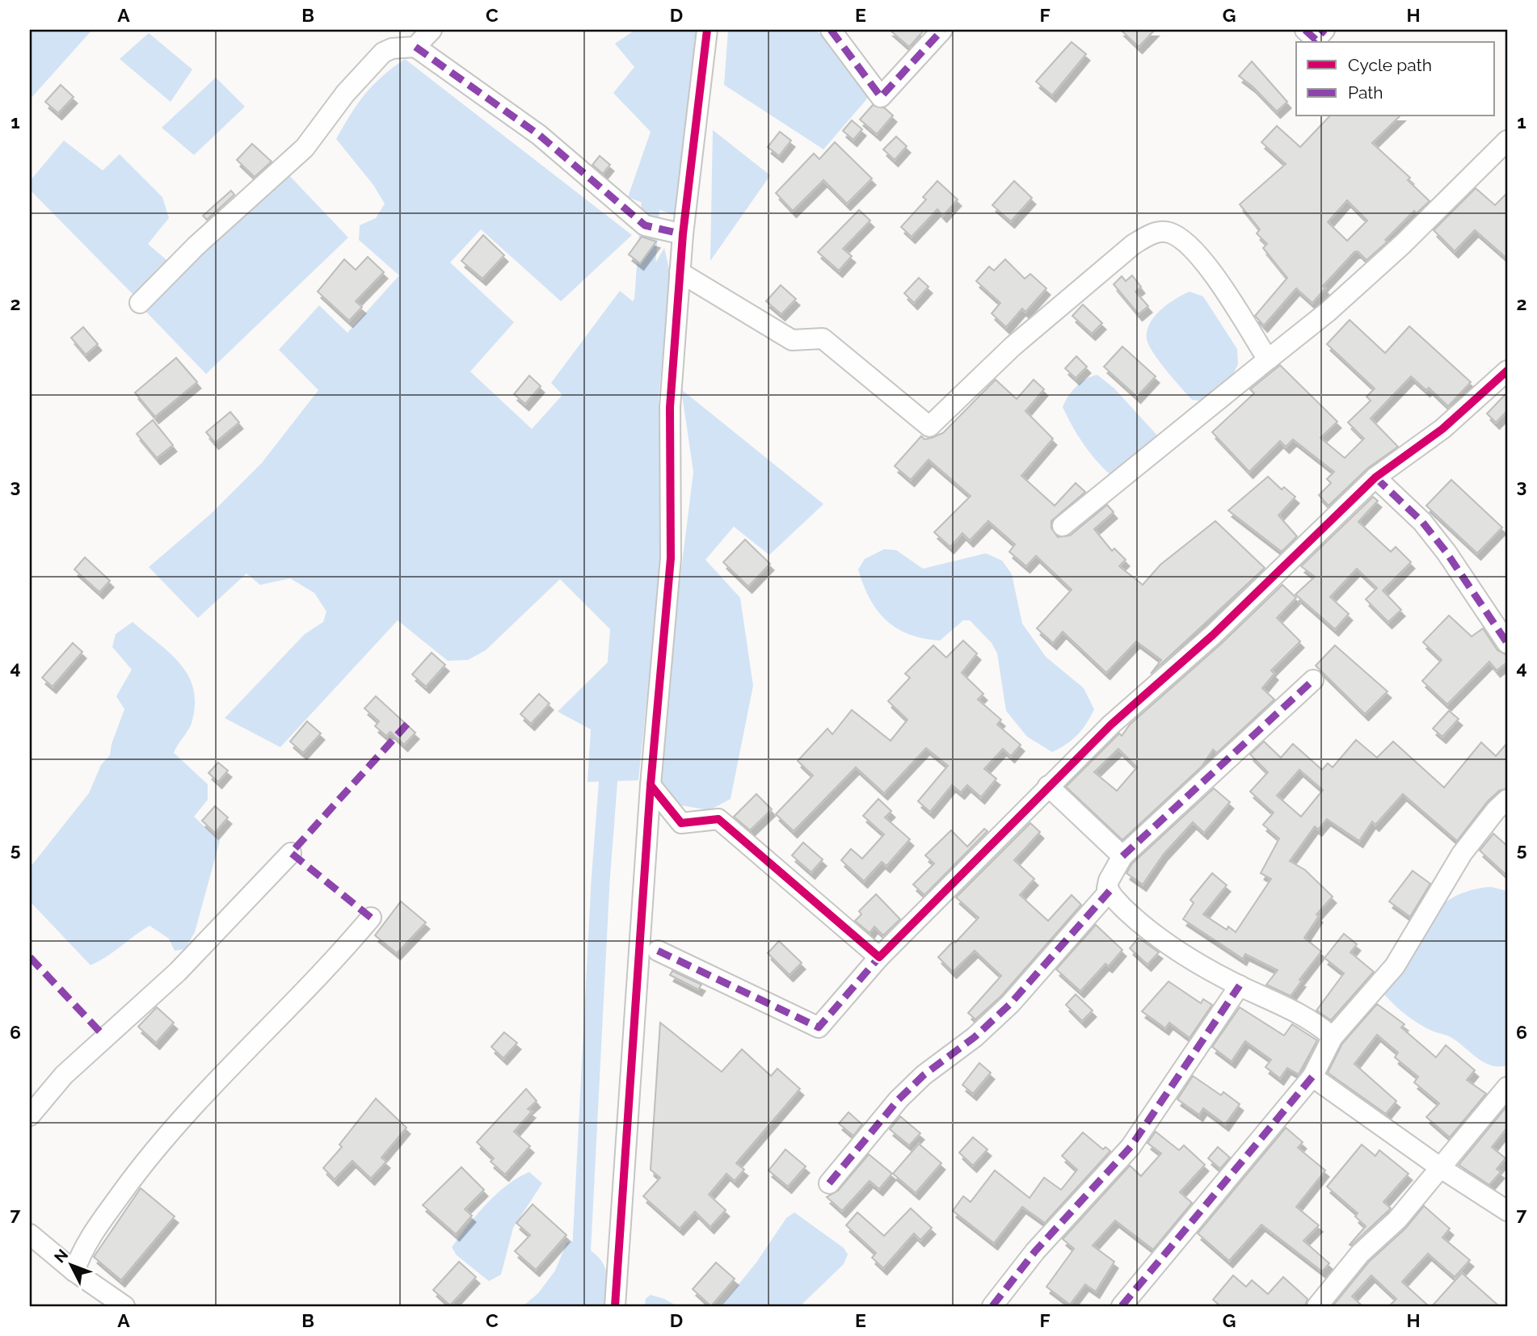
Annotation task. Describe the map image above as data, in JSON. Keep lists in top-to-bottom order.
{
  "legend": ["Cycle path", "Path"],
  "north": "top left",
  "grid": {
    "columns": [
      "A",
      "B",
      "C",
      "D",
      "E",
      "F",
      "G",
      "H"
    ],
    "rows": [
      "1",
      "2",
      "3",
      "4",
      "5",
      "6",
      "7"
    ]
  }
}
